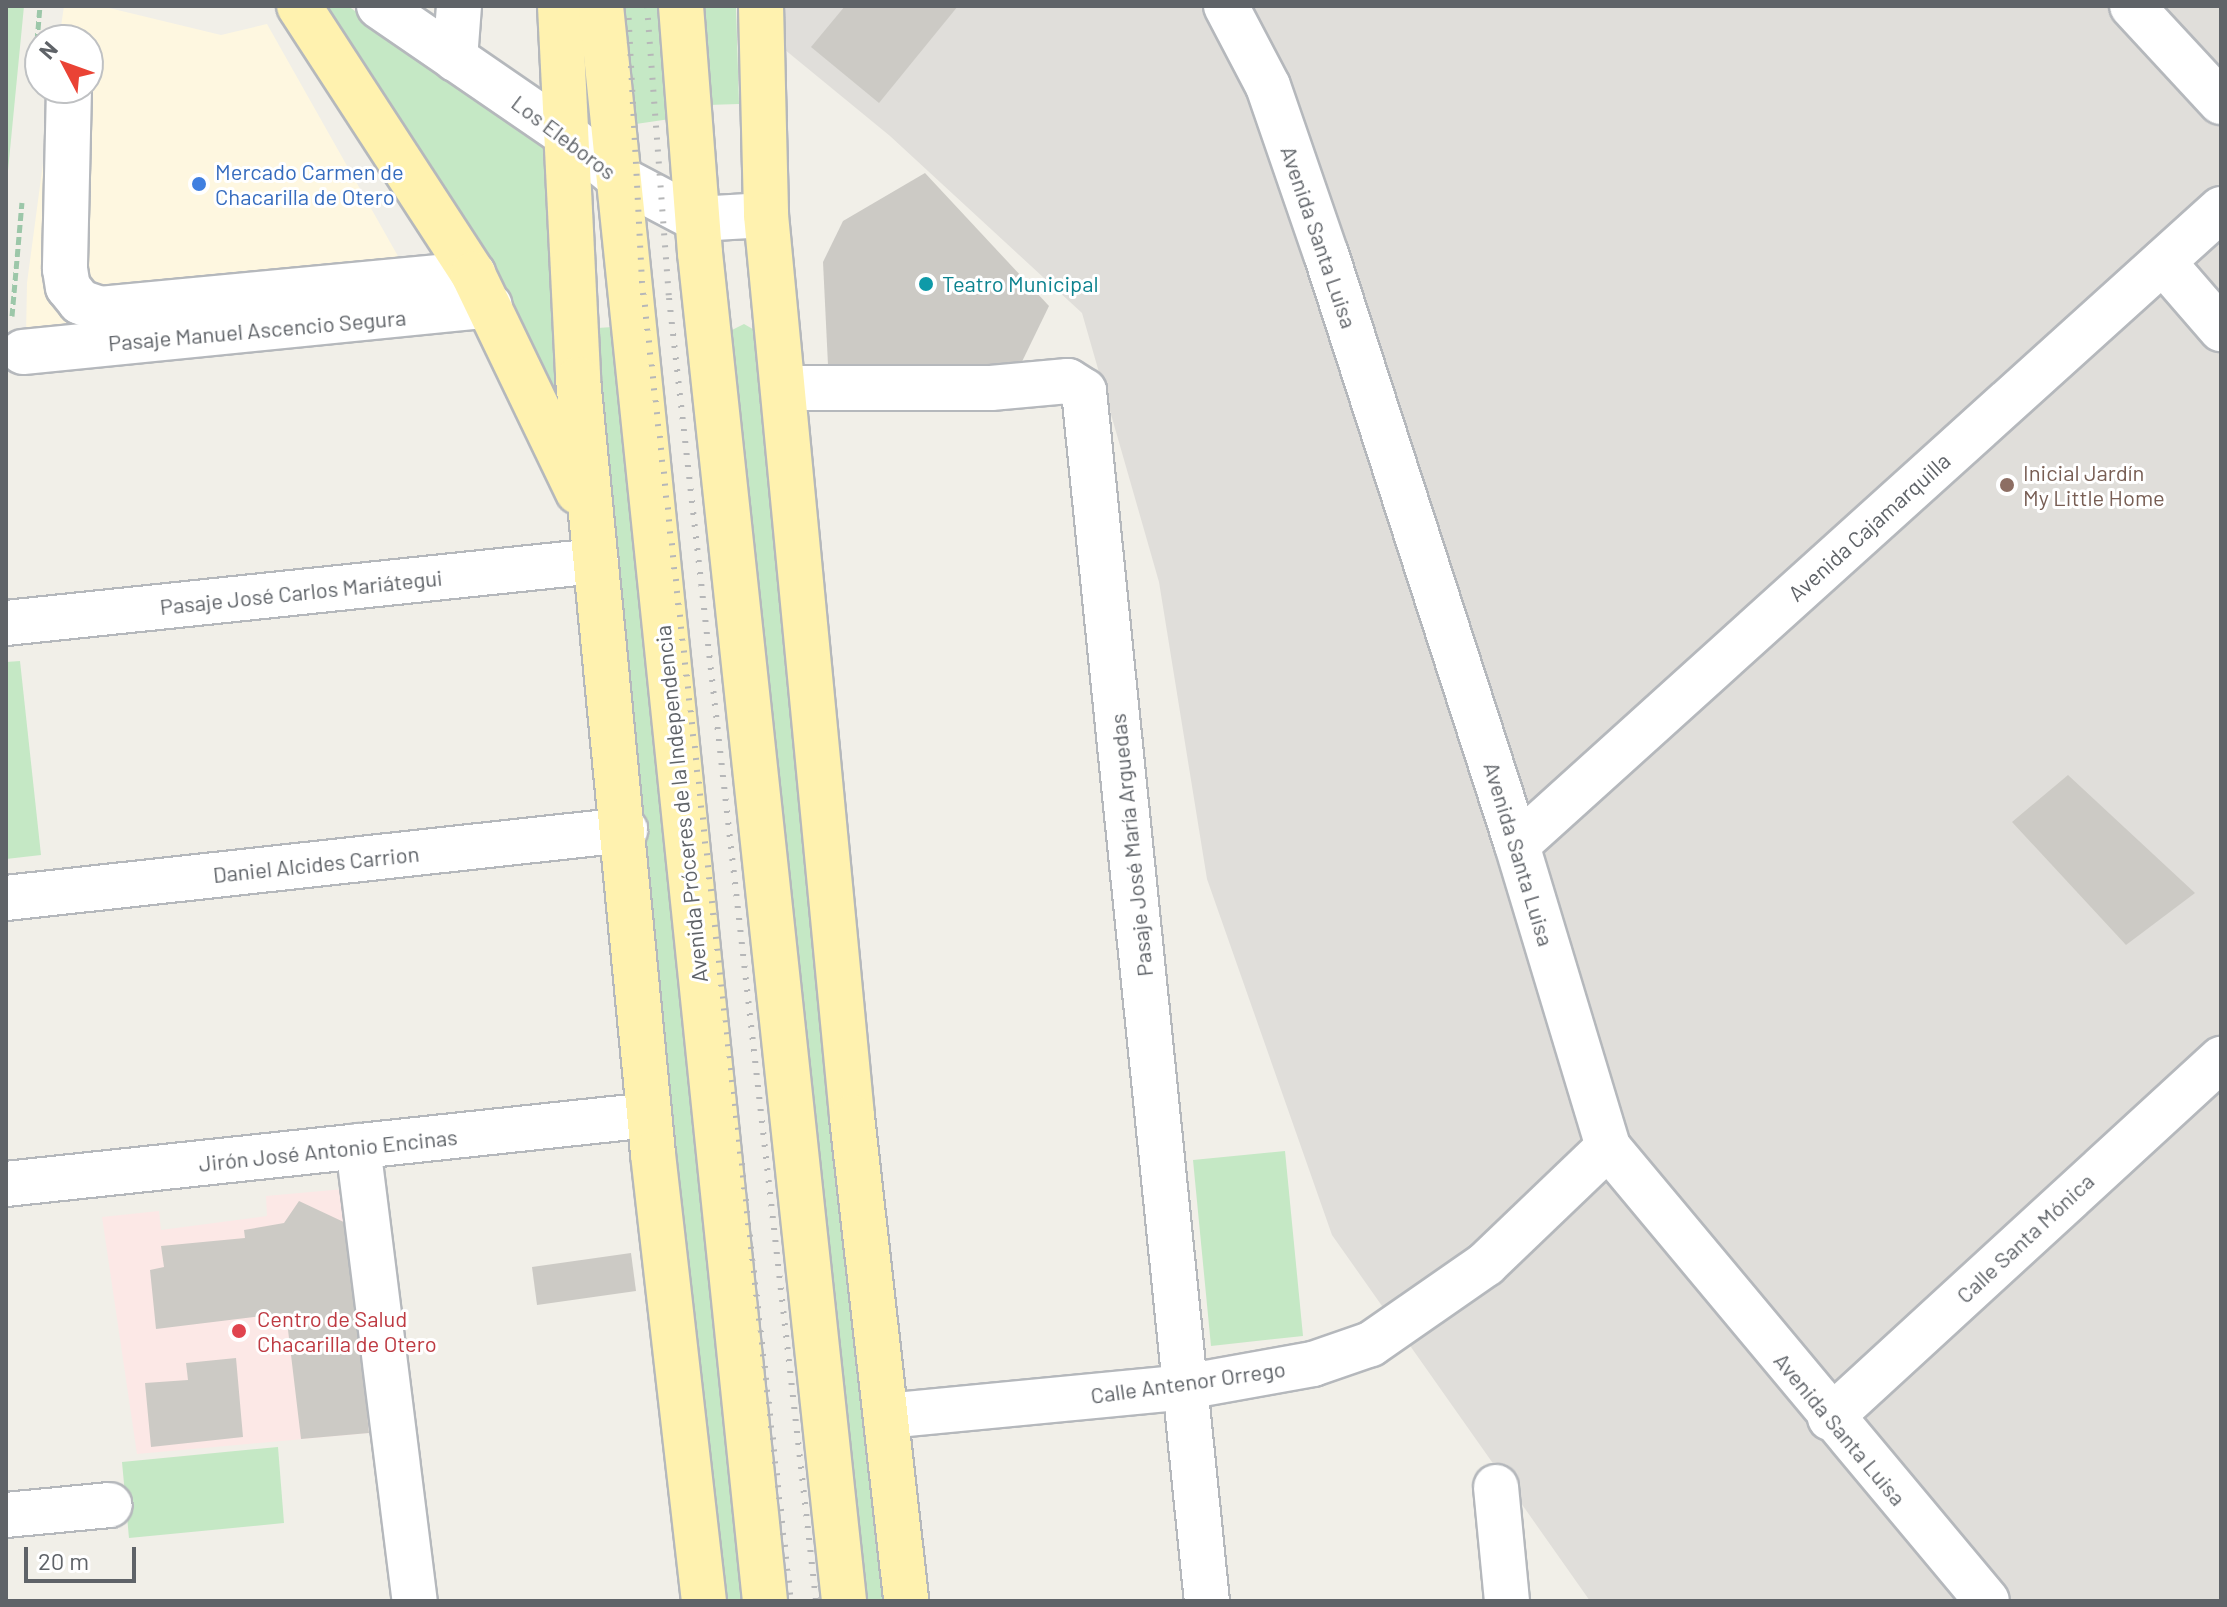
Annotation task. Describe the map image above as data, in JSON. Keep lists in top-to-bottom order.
{
  "streets": {
    "main road": ["Avenida Próceres de la Independencia"],
    "street": [
      "Los Eleboros",
      "Avenida Santa Luisa",
      "Pasaje Manuel Ascencio Segura",
      "Avenida Cajamarquilla",
      "Pasaje José Carlos Mariátegui",
      "Pasaje José María Arguedas",
      "Daniel Alcides Carrion",
      "Jirón José Antonio Encinas",
      "Calle Santa Mónica",
      "Calle Antenor Orrego"
    ]
  },
  "crossings": [
    ["Los Eleboros", "Avenida Próceres de la Independencia"],
    ["Avenida Santa Luisa", "Avenida Cajamarquilla"],
    ["Avenida Santa Luisa", "Calle Santa Mónica"],
    ["Avenida Santa Luisa", "Calle Antenor Orrego"],
    ["Pasaje José María Arguedas", "Calle Antenor Orrego"]
  ],
  "places": [
    "Mercado Carmen de Chacarilla de Otero",
    "Teatro Municipal",
    "Inicial Jardín My Little Home",
    "Centro de Salud Chacarilla de Otero"
  ],
  "scale_bar": "20 m",
  "north": "top left"
}
